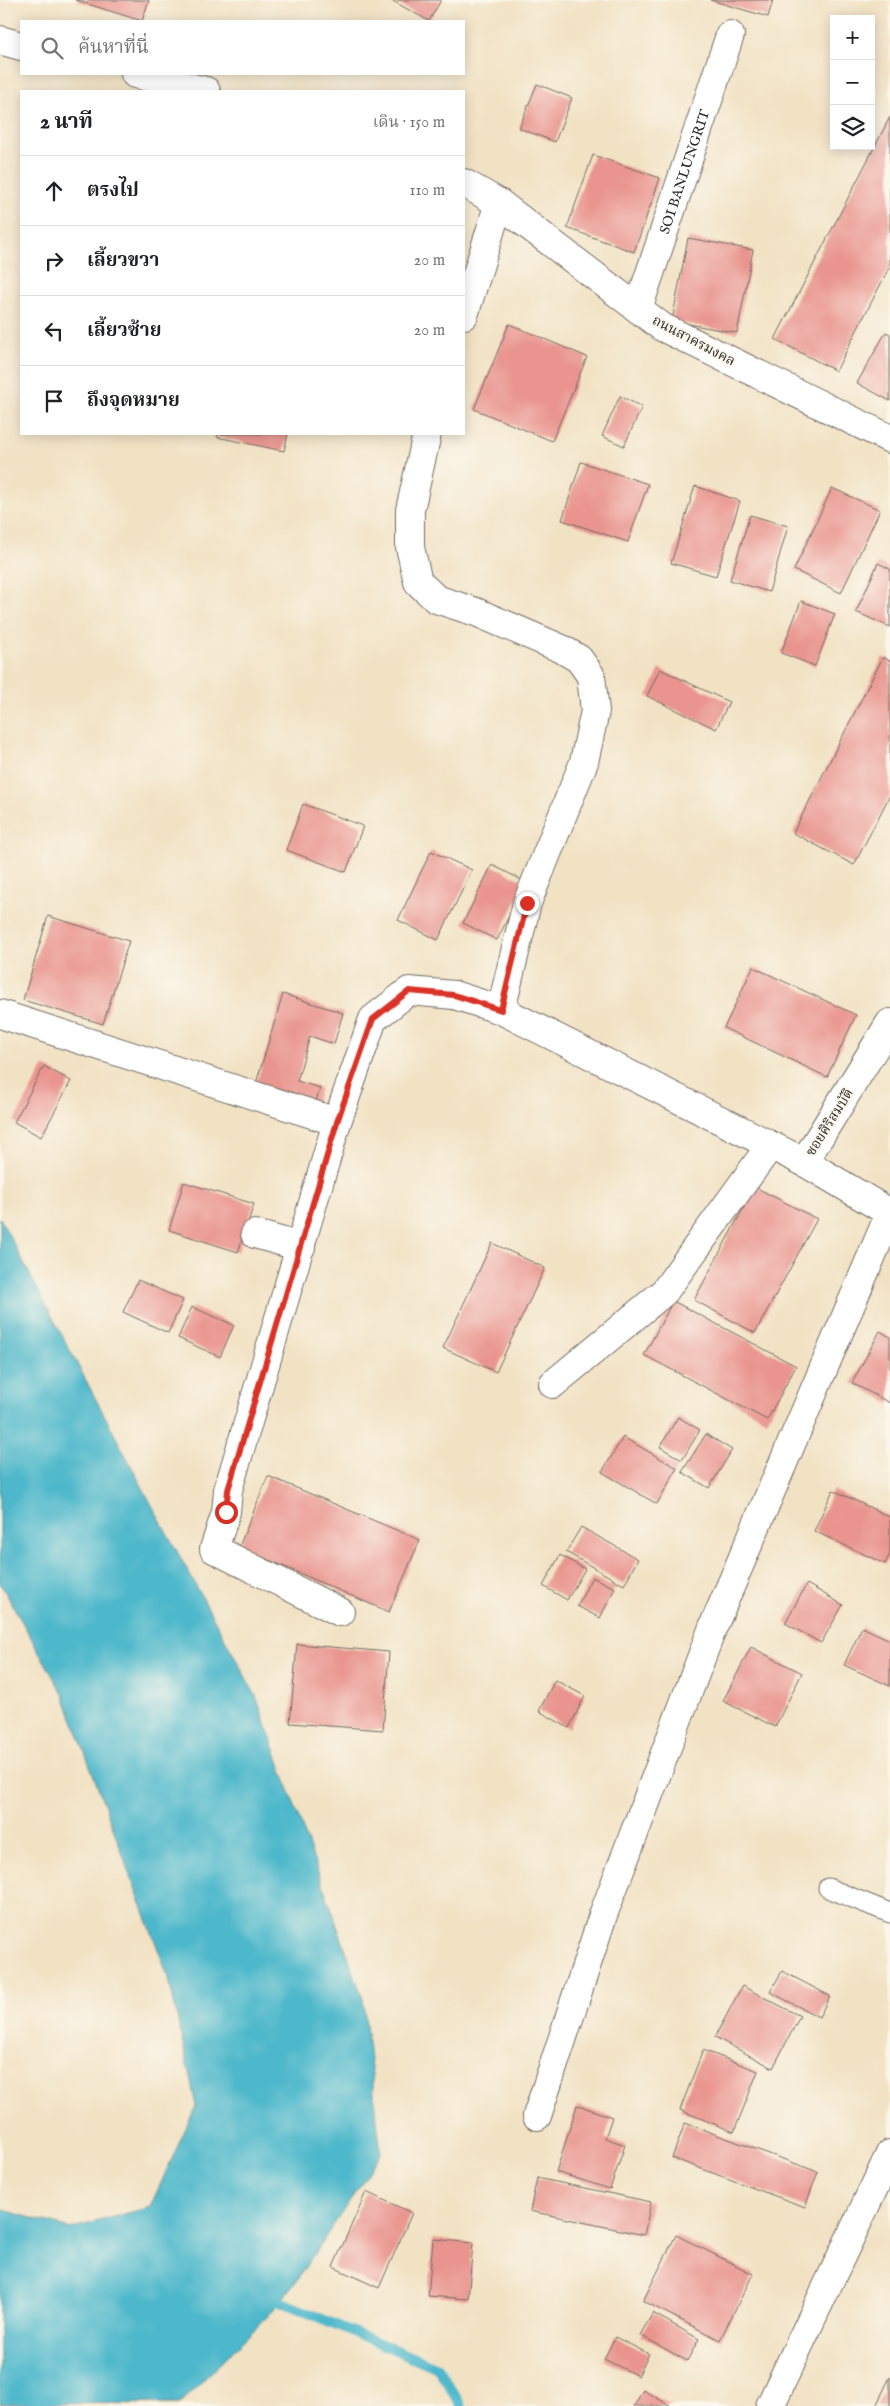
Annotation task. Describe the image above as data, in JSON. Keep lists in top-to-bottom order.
{
  "streets": {
    "street": ["SOI BANLUNGRIT", "ถนนสาครมงคล", "ซอยศิริสมบัติ"]
  },
  "crossings": [
    ["SOI BANLUNGRIT", "ถนนสาครมงคล"]
  ],
  "page": {
    "map_buttons": ["+", "−"],
    "search": "ค้นหาที่นี่",
    "heading": ["2 นาที", "เดิน · 150 m"],
    "list": [
      ["ตรงไป", "110 m"],
      ["เลี้ยวขวา", "20 m"],
      ["เลี้ยวซ้าย", "20 m"],
      "ถึงจุดหมาย"
    ]
  }
}
